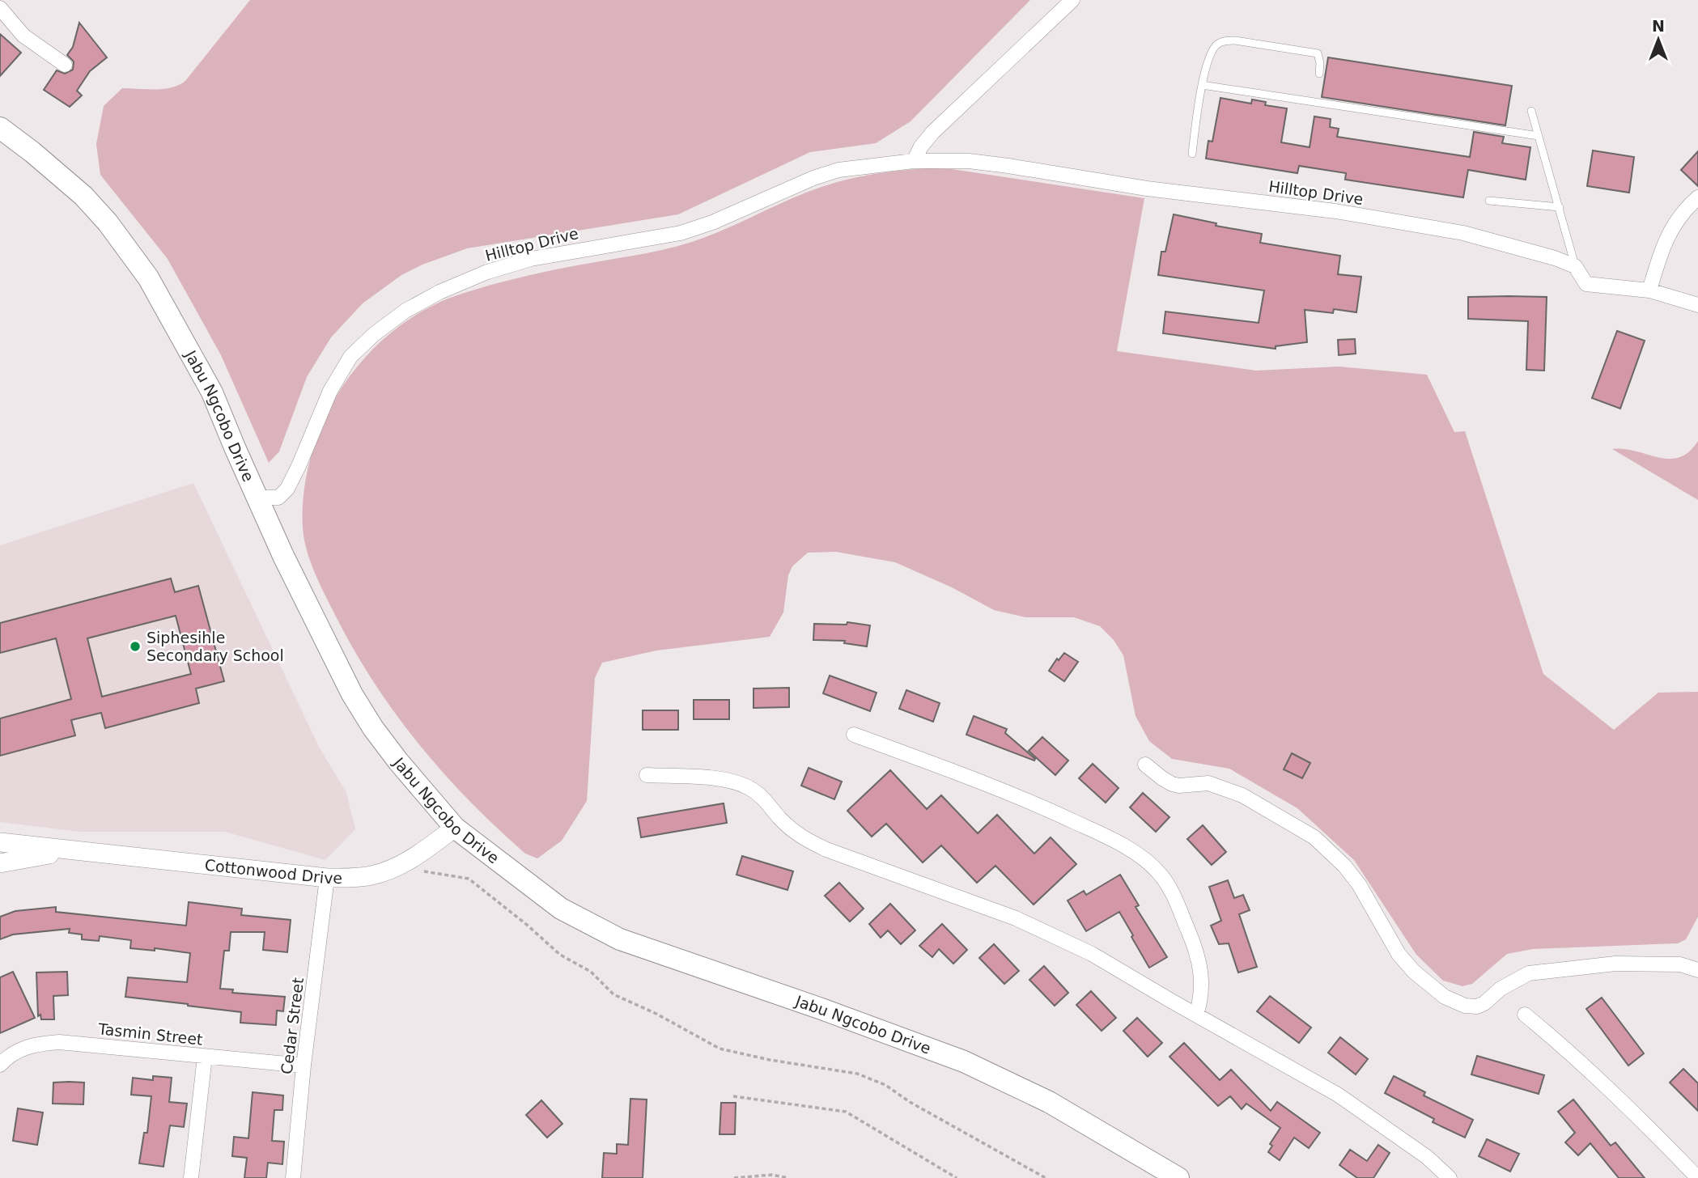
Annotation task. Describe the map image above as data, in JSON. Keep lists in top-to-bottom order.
{
  "streets": {
    "main road": ["Jabu Ngcobo Drive"],
    "street": [
      "Hilltop Drive",
      "Cottonwood Drive",
      "Cedar Street",
      "Tasmin Street"
    ]
  },
  "crossings": [
    ["Hilltop Drive", "Jabu Ngcobo Drive"],
    ["Jabu Ngcobo Drive", "Cottonwood Drive"],
    ["Cottonwood Drive", "Cedar Street"],
    ["Cedar Street", "Tasmin Street"]
  ],
  "places": ["Siphesihle Secondary School"],
  "north": "top"
}
